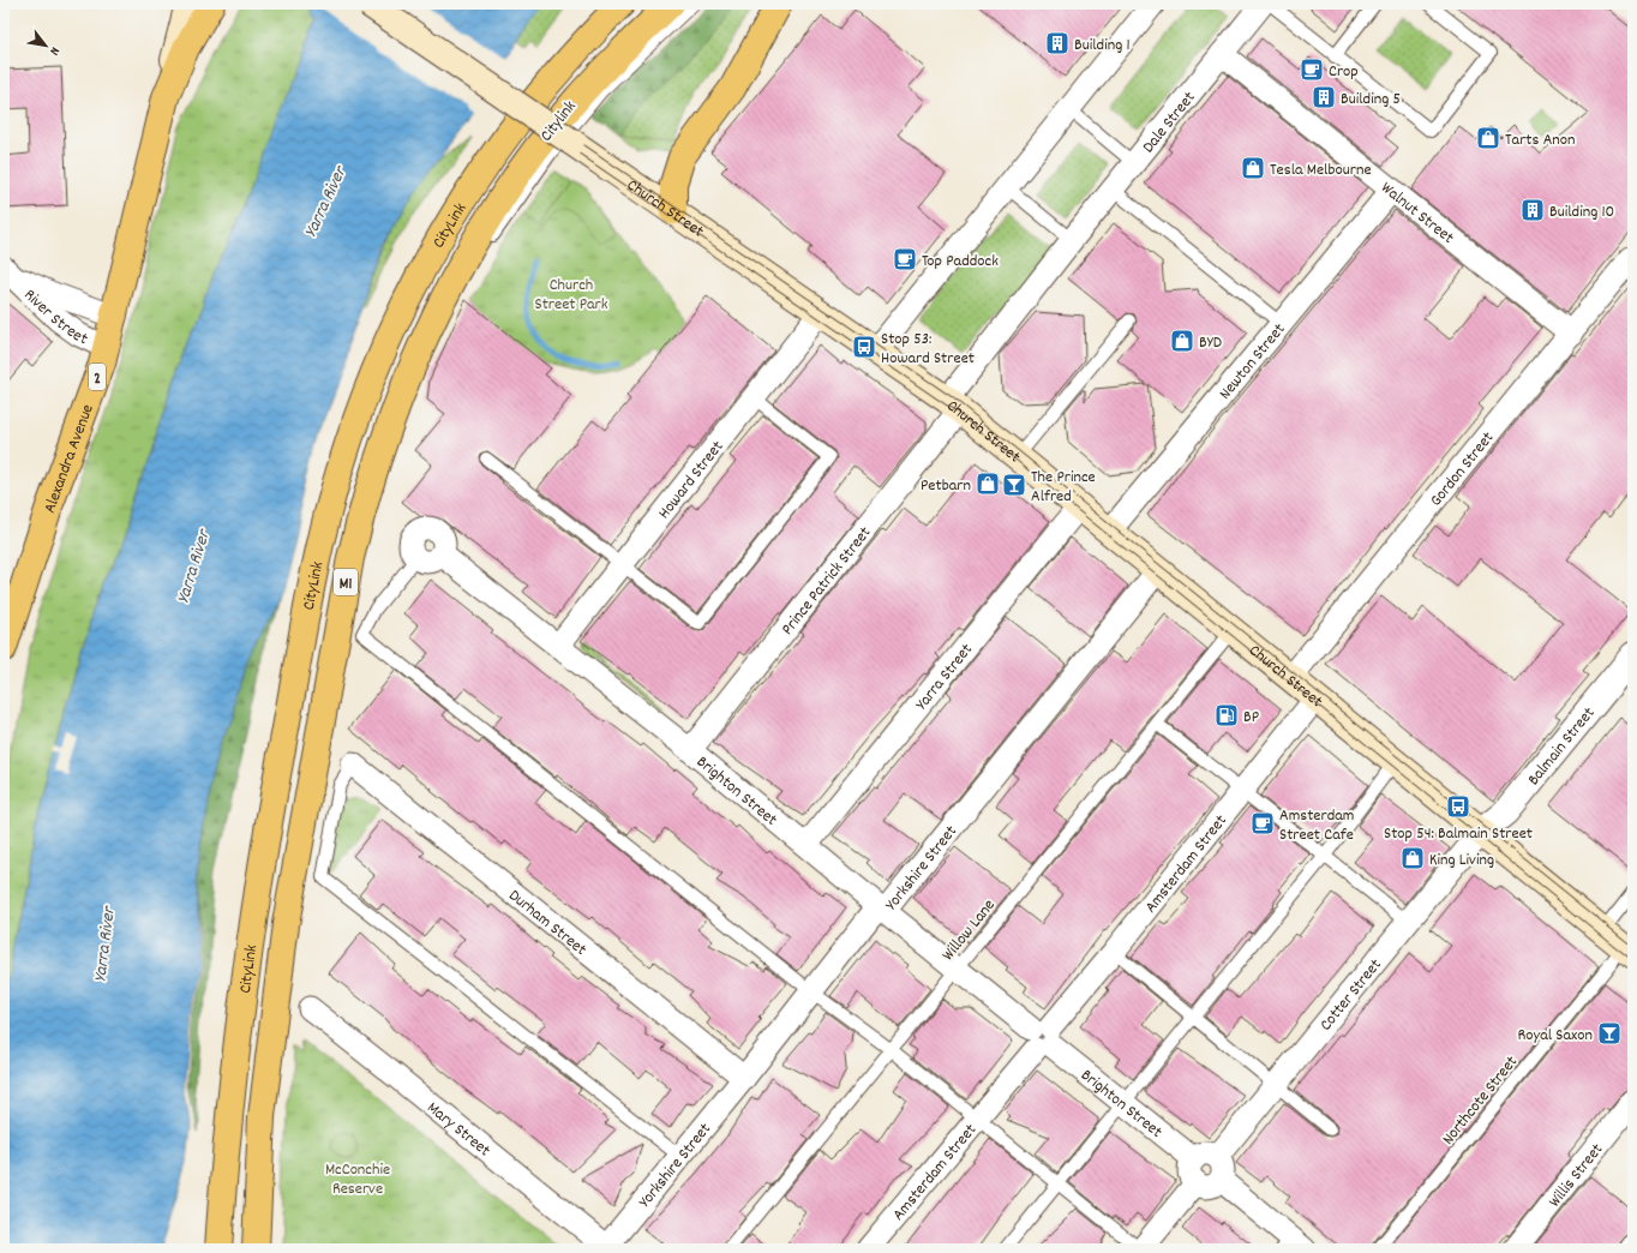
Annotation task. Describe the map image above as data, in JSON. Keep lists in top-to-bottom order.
{
  "streets": {
    "main road": [
      "Church Street",
      "CityLink",
      "2",
      "Alexandra Avenue",
      "M1"
    ],
    "street": [
      "Dale Street",
      "Walnut Street",
      "River Street",
      "Newton Street",
      "Gordon Street",
      "Howard Street",
      "Prince Patrick Street",
      "Yarra Street",
      "Balmain Street",
      "Brighton Street",
      "Amsterdam Street",
      "Yorkshire Street",
      "Durham Street",
      "Cotter Street",
      "Mary Street",
      "Willis Street"
    ],
    "lane": ["Citylink", "Willow Lane", "Northcote Street"]
  },
  "crossings": [
    ["Citylink", "M1"],
    ["Dale Street", "Church Street"],
    ["Dale Street", "Walnut Street"],
    ["Dale Street", "Prince Patrick Street"],
    ["Church Street", "Newton Street"],
    ["Church Street", "Gordon Street"],
    ["Church Street", "Howard Street"],
    ["Church Street", "Prince Patrick Street"],
    ["Church Street", "Yarra Street"],
    ["Church Street", "Balmain Street"],
    ["Church Street", "Amsterdam Street"],
    ["Church Street", "Yorkshire Street"],
    ["Church Street", "Willow Lane"],
    ["Church Street", "Cotter Street"],
    ["Church Street", "Northcote Street"],
    ["Walnut Street", "Newton Street"],
    ["Walnut Street", "Gordon Street"],
    ["River Street", "Alexandra Avenue"],
    ["Howard Street", "Brighton Street"],
    ["Prince Patrick Street", "Brighton Street"],
    ["Yarra Street", "Brighton Street"],
    ["Balmain Street", "Cotter Street"],
    ["Brighton Street", "Amsterdam Street"],
    ["Brighton Street", "Yorkshire Street"],
    ["Brighton Street", "Willow Lane"],
    ["Brighton Street", "Cotter Street"],
    ["Yorkshire Street", "Durham Street"],
    ["Yorkshire Street", "Mary Street"]
  ],
  "water": ["Yarra River"],
  "parks": ["Church Street Park", "McConchie Reserve"],
  "places": {
    "building": ["Building 1", "Building 5", "Building 10"],
    "cafe": ["Crop", "Top Paddock", "Amsterdam Street Cafe"],
    "shop": [
      "Tarts Anon",
      "Tesla Melbourne",
      "BYD",
      "Petbarn",
      "King Living"
    ],
    "bus stop": ["Stop 53: Howard Street", "Stop 54: Balmain Street"],
    "bar": ["The Prince Alfred", "Royal Saxon"],
    "fuel station": ["BP"]
  },
  "north": "bottom right"
}
